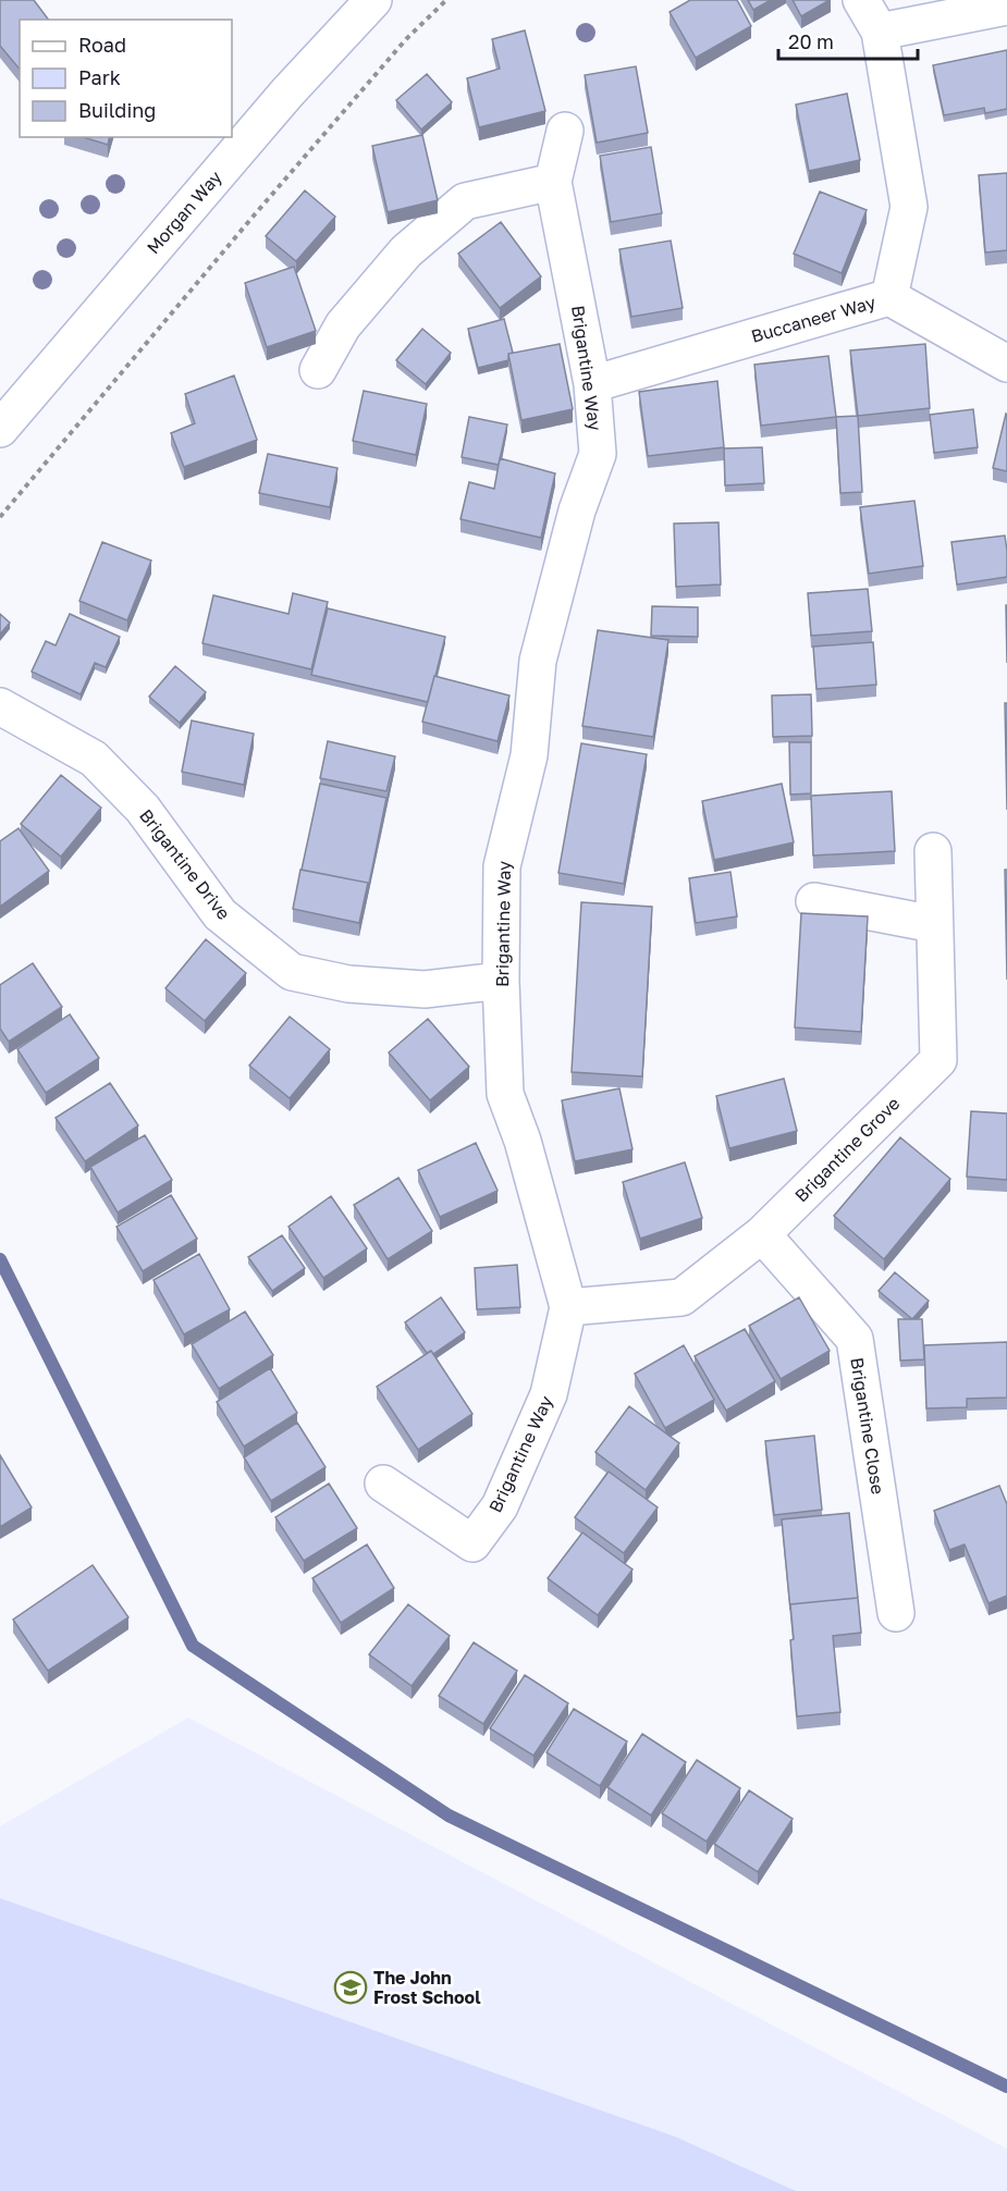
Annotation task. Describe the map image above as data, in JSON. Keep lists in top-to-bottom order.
{
  "streets": {
    "street": [
      "Morgan Way",
      "Buccaneer Way",
      "Brigantine Way",
      "Brigantine Drive",
      "Brigantine Grove",
      "Brigantine Close"
    ]
  },
  "crossings": [
    ["Buccaneer Way", "Brigantine Way"],
    ["Brigantine Way", "Brigantine Drive"],
    ["Brigantine Way", "Brigantine Grove"],
    ["Brigantine Grove", "Brigantine Close"]
  ],
  "places": {
    "school or university": ["The John Frost School"]
  },
  "legend": ["Road", "Park", "Building"],
  "scale_bar": "20 m"
}
